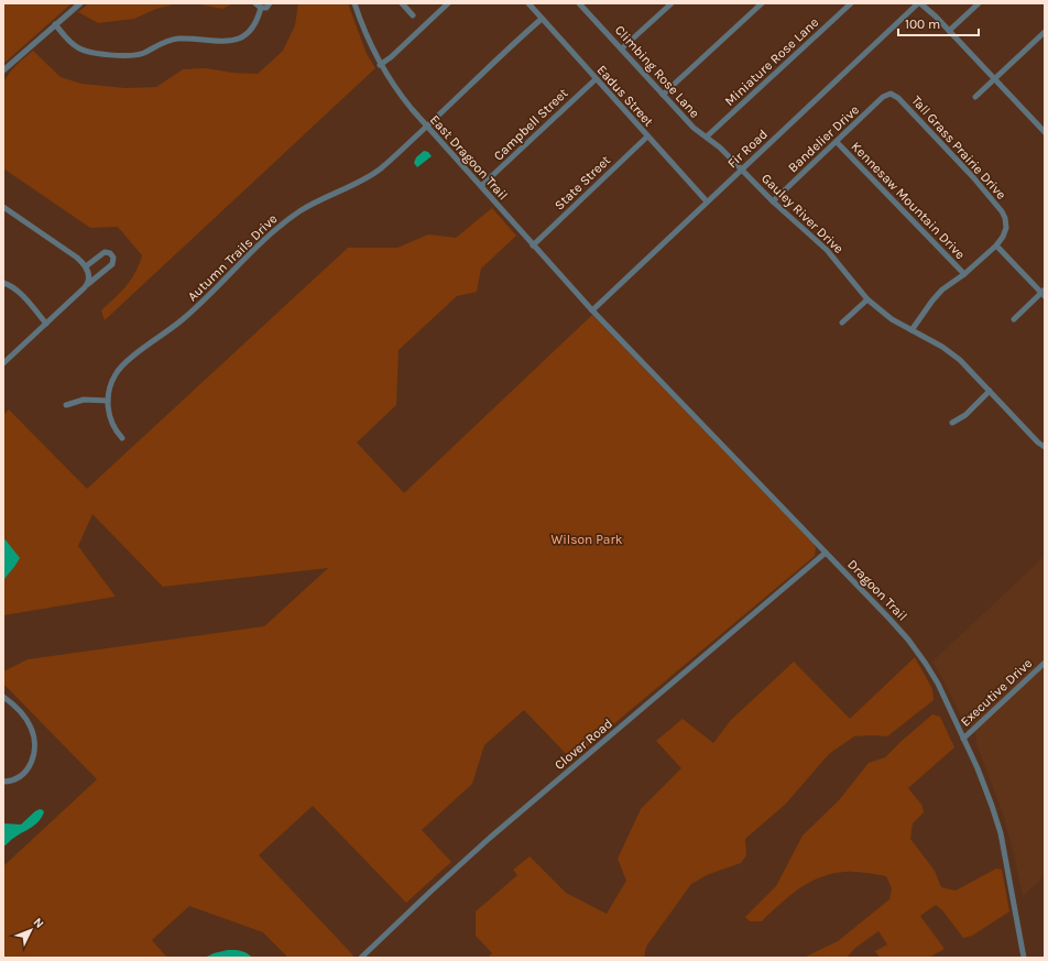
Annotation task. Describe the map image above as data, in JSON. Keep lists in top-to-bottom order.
{
  "streets": {
    "street": [
      "Miniature Rose Lane",
      "Climbing Rose Lane",
      "Eadus Street",
      "Campbell Street",
      "Bandelier Drive",
      "Tall Grass Prairie Drive",
      "Fir Road",
      "East Dragoon Trail",
      "State Street",
      "Kennesaw Mountain Drive",
      "Gauley River Drive",
      "Autumn Trails Drive",
      "Dragoon Trail",
      "Executive Drive",
      "Clover Road"
    ]
  },
  "crossings": [
    ["Miniature Rose Lane", "Climbing Rose Lane"],
    ["Climbing Rose Lane", "Fir Road"],
    ["Climbing Rose Lane", "Gauley River Drive"],
    ["Eadus Street", "Campbell Street"],
    ["Eadus Street", "Fir Road"],
    ["Eadus Street", "State Street"],
    ["Eadus Street", "Autumn Trails Drive"],
    ["Campbell Street", "East Dragoon Trail"],
    ["Bandelier Drive", "Tall Grass Prairie Drive"],
    ["Bandelier Drive", "Kennesaw Mountain Drive"],
    ["Bandelier Drive", "Gauley River Drive"],
    ["Fir Road", "East Dragoon Trail"],
    ["Fir Road", "Gauley River Drive"],
    ["Fir Road", "Dragoon Trail"],
    ["East Dragoon Trail", "State Street"],
    ["East Dragoon Trail", "Autumn Trails Drive"],
    ["East Dragoon Trail", "Dragoon Trail"],
    ["Dragoon Trail", "Executive Drive"],
    ["Dragoon Trail", "Clover Road"]
  ],
  "parks": ["Wilson Park"],
  "scale_bar": "100 m",
  "north": "top right"
}
